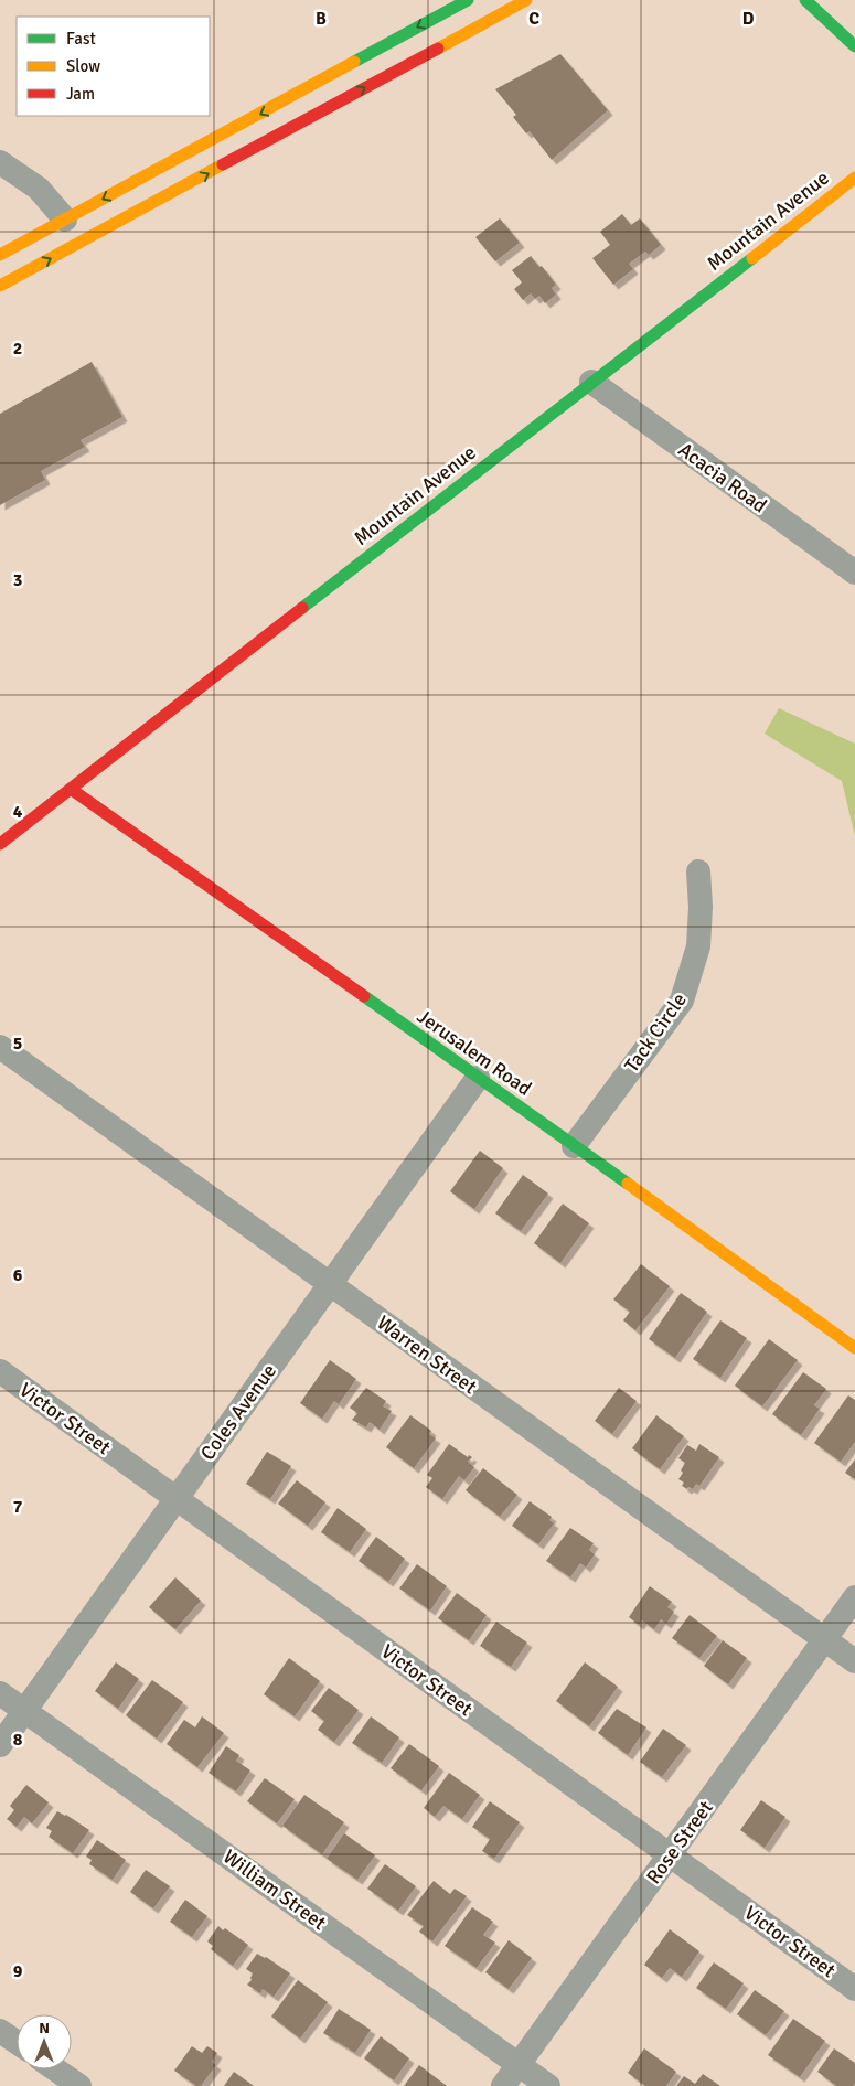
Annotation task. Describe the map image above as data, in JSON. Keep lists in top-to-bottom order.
{
  "streets": {
    "main road": ["Mountain Avenue", "Jerusalem Road"],
    "street": [
      "Acacia Road",
      "Tack Circle",
      "Warren Street",
      "Coles Avenue",
      "Victor Street",
      "Rose Street",
      "William Street"
    ]
  },
  "crossings": [
    ["Mountain Avenue", "Acacia Road"],
    ["Mountain Avenue", "Jerusalem Road"],
    ["Tack Circle", "Jerusalem Road"],
    ["Jerusalem Road", "Coles Avenue"],
    ["Warren Street", "Coles Avenue"],
    ["Warren Street", "Rose Street"],
    ["Coles Avenue", "Victor Street"],
    ["Coles Avenue", "William Street"],
    ["Victor Street", "Rose Street"],
    ["Rose Street", "William Street"]
  ],
  "legend": ["Fast", "Slow", "Jam"],
  "north": "top",
  "grid": {
    "columns": ["B", "C", "D"],
    "rows": [
      "2",
      "3",
      "4",
      "5",
      "6",
      "7",
      "8",
      "9"
    ]
  }
}
